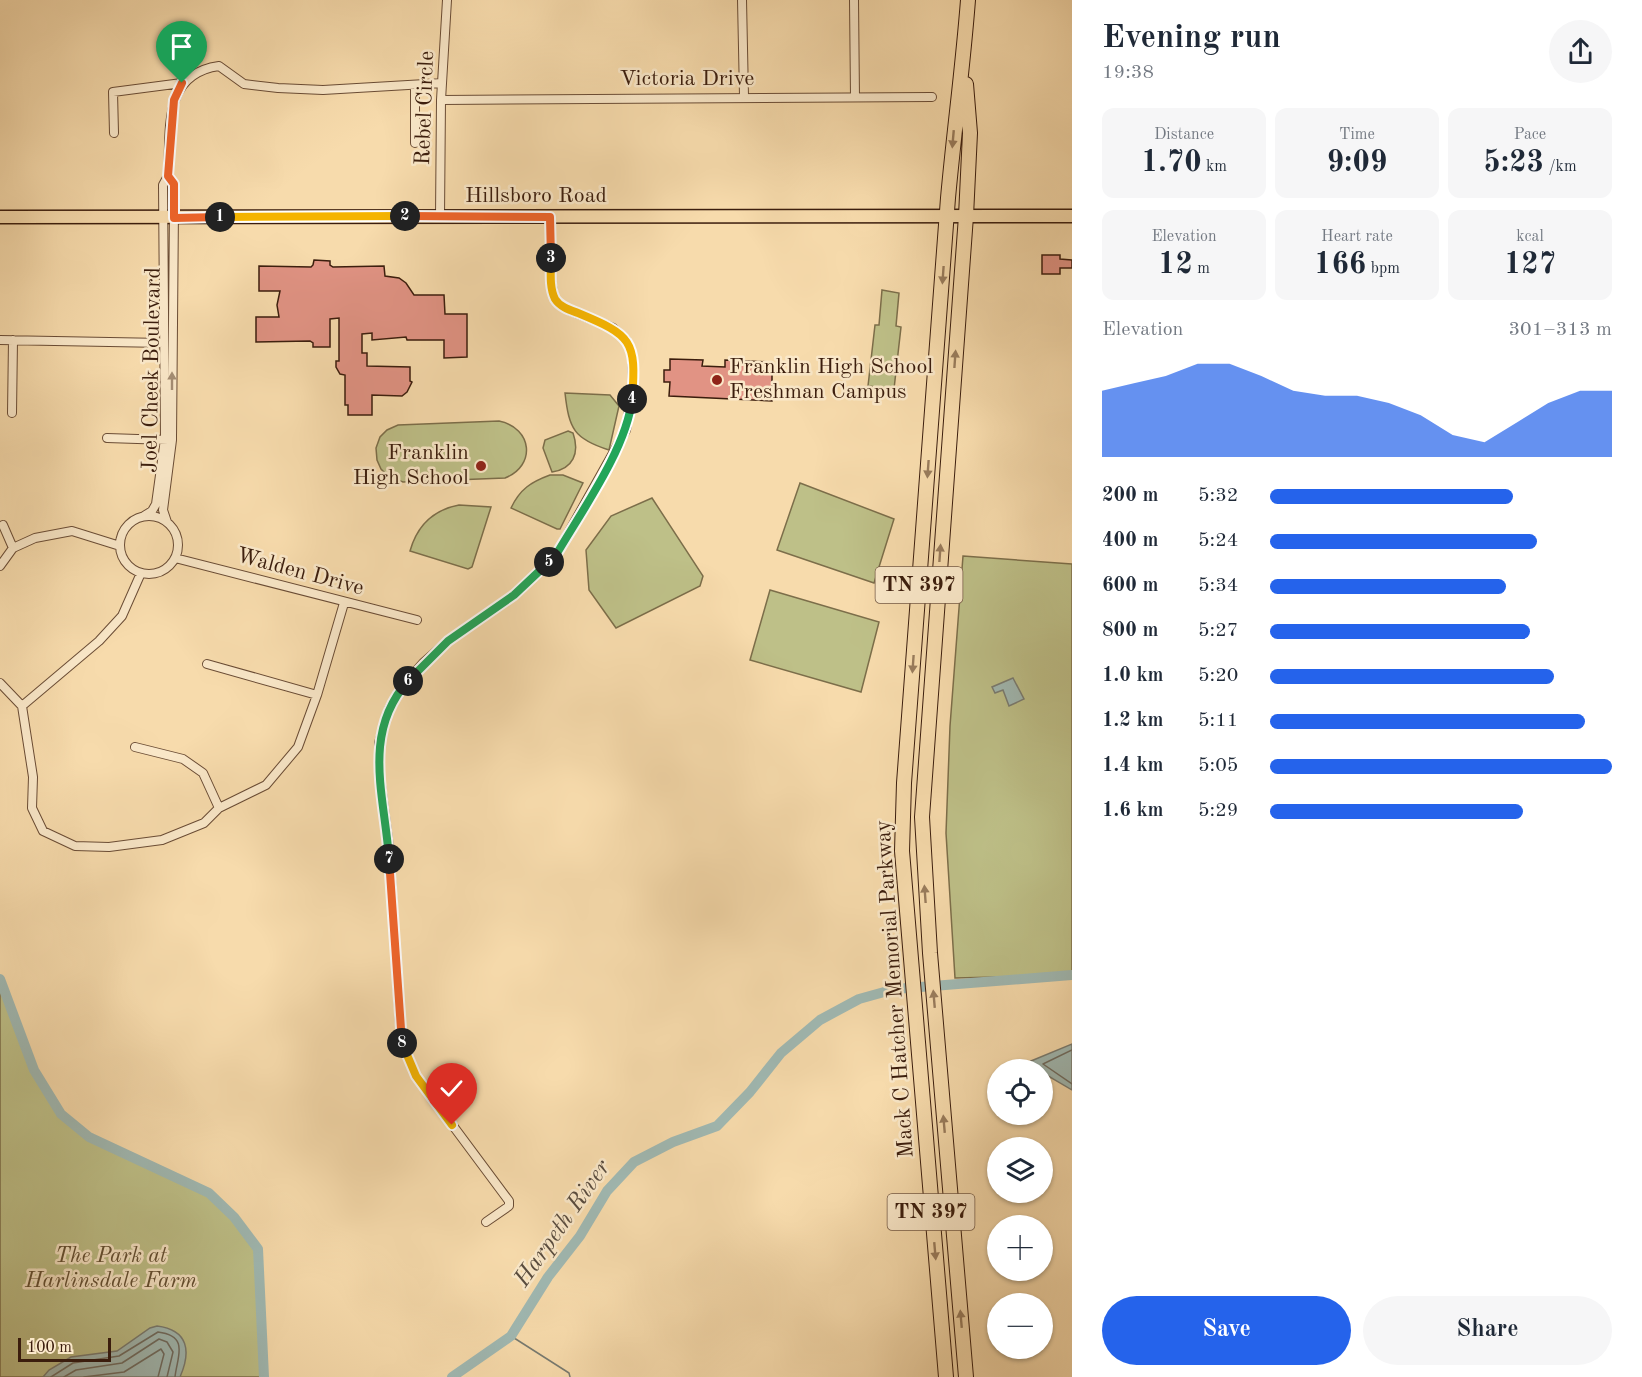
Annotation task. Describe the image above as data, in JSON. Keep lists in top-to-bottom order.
{
  "streets": {
    "highway": ["TN 397", "Mack C Hatcher Memorial Parkway"],
    "main road": ["Hillsboro Road"],
    "street": [
      "Victoria Drive",
      "Rebel Circle",
      "Joel Cheek Boulevard",
      "Walden Drive"
    ]
  },
  "crossings": [
    ["Victoria Drive", "Rebel Circle"],
    ["Rebel Circle", "Hillsboro Road"],
    ["Hillsboro Road", "Joel Cheek Boulevard"],
    ["Hillsboro Road", "Mack C Hatcher Memorial Parkway"],
    ["Joel Cheek Boulevard", "Walden Drive"]
  ],
  "water": ["Harpeth River"],
  "parks": ["The Park at Harlinsdale Farm"],
  "places": ["Franklin High School Freshman Campus", "Franklin High School"],
  "scale_bar": "100 m",
  "page": {
    "heading": ["Evening run", "19:38"],
    "stats": [
      ["Distance", "1.70 km"],
      ["Time", "9:09"],
      ["Pace", "5:23 /km"],
      ["Elevation", "12 m"],
      ["Heart rate", "166 bpm"],
      ["kcal", "127"]
    ],
    "pins": [
      "2",
      "1",
      "3",
      "4",
      "5",
      "6",
      "7",
      "8"
    ],
    "chart": ["Elevation", "301–313 m"],
    "list": [
      {
        "name": "200 m",
        "note": "5:32"
      },
      {
        "name": "400 m",
        "note": "5:24"
      },
      {
        "name": "600 m",
        "note": "5:34"
      },
      {
        "name": "800 m",
        "note": "5:27"
      },
      {
        "name": "1.0 km",
        "note": "5:20"
      },
      {
        "name": "1.2 km",
        "note": "5:11"
      },
      {
        "name": "1.4 km",
        "note": "5:05"
      },
      {
        "name": "1.6 km",
        "note": "5:29"
      }
    ],
    "map_buttons": ["+", "−"],
    "buttons": ["Save", "Share"],
    "scale": "100 m"
  }
}
